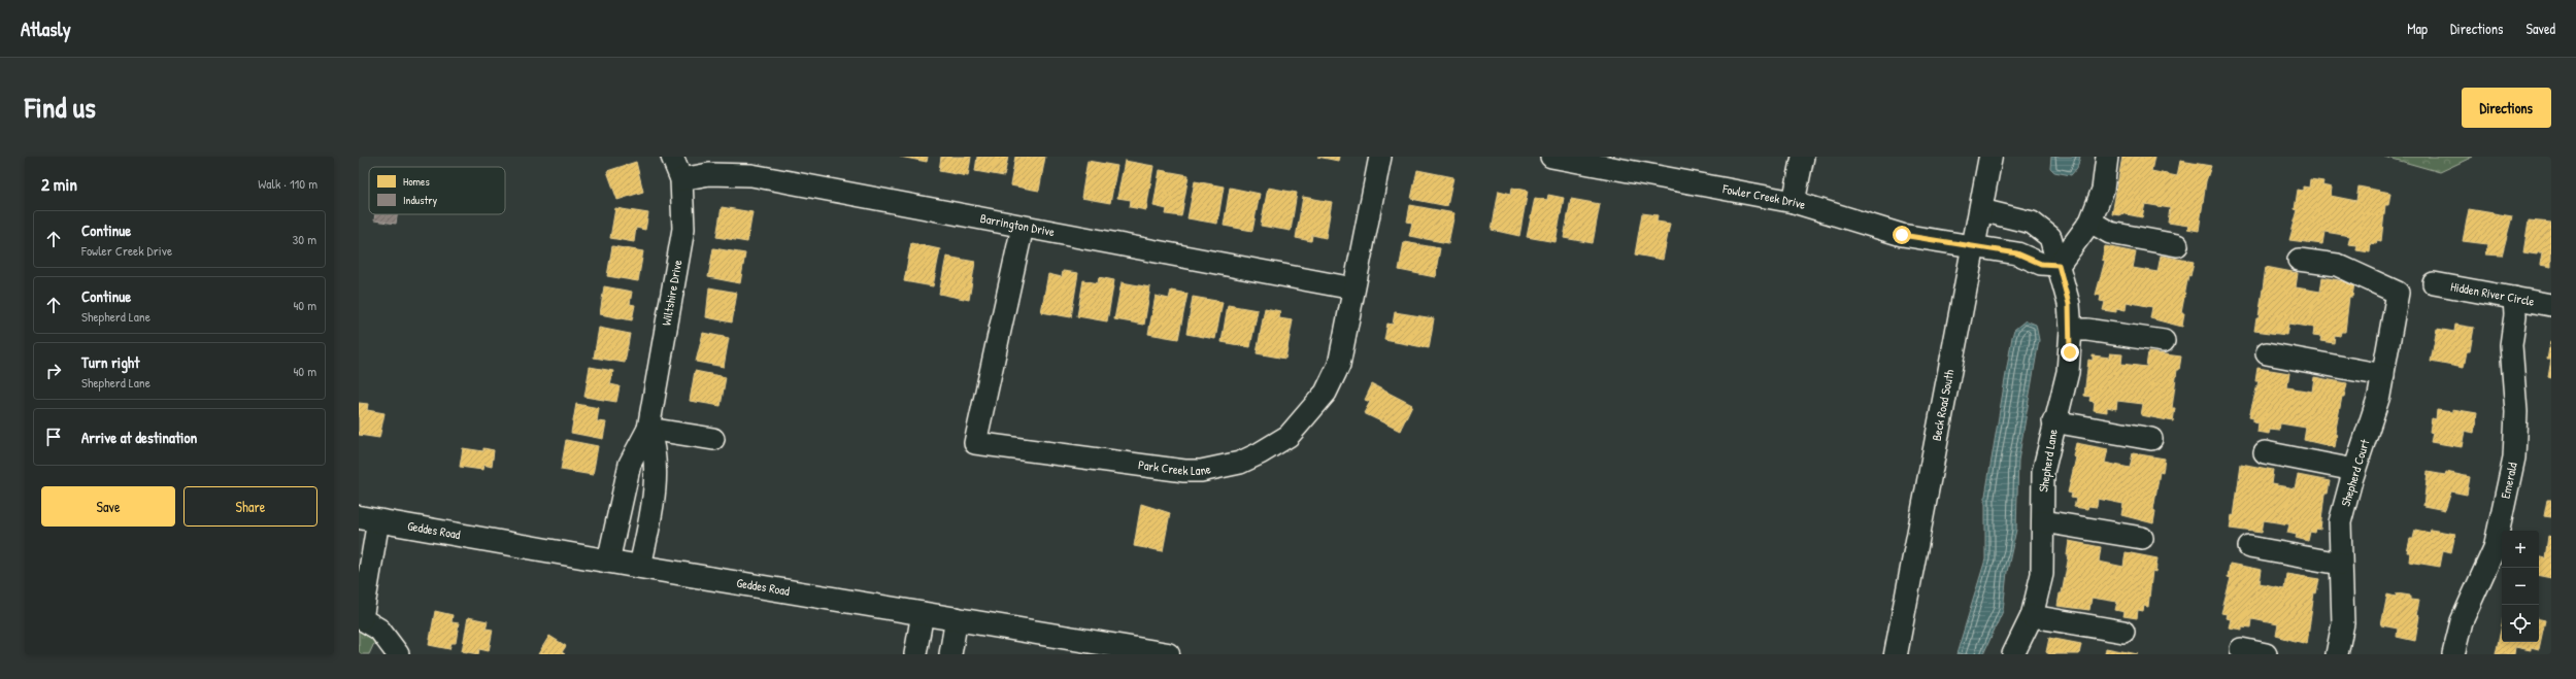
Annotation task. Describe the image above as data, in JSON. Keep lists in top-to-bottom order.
{
  "streets": {
    "main road": ["Beck Road South", "Geddes Road"],
    "street": [
      "Fowler Creek Drive",
      "Barrington Drive",
      "Wiltshire Drive",
      "Hidden River Circle",
      "Shepherd Lane",
      "Park Creek Lane",
      "Shepherd Court",
      "Emerald"
    ]
  },
  "crossings": [
    ["Fowler Creek Drive", "Beck Road South"],
    ["Barrington Drive", "Wiltshire Drive"],
    ["Barrington Drive", "Park Creek Lane"],
    ["Wiltshire Drive", "Geddes Road"],
    ["Hidden River Circle", "Emerald"],
    ["Beck Road South", "Shepherd Lane"]
  ],
  "legend": ["Homes", "Industry"],
  "page": {
    "header": "Atlasly",
    "nav": ["Map", "Directions", "Saved"],
    "title": "Find us",
    "buttons": [
      "Directions",
      ["Save", "Share"]
    ],
    "heading": ["2 min", "Walk · 110 m"],
    "list": [
      ["Continue", "Fowler Creek Drive", "30 m"],
      ["Continue", "Shepherd Lane", "40 m"],
      ["Turn right", "Shepherd Lane", "40 m"],
      "Arrive at destination"
    ],
    "map_buttons": ["+", "−"]
  }
}
